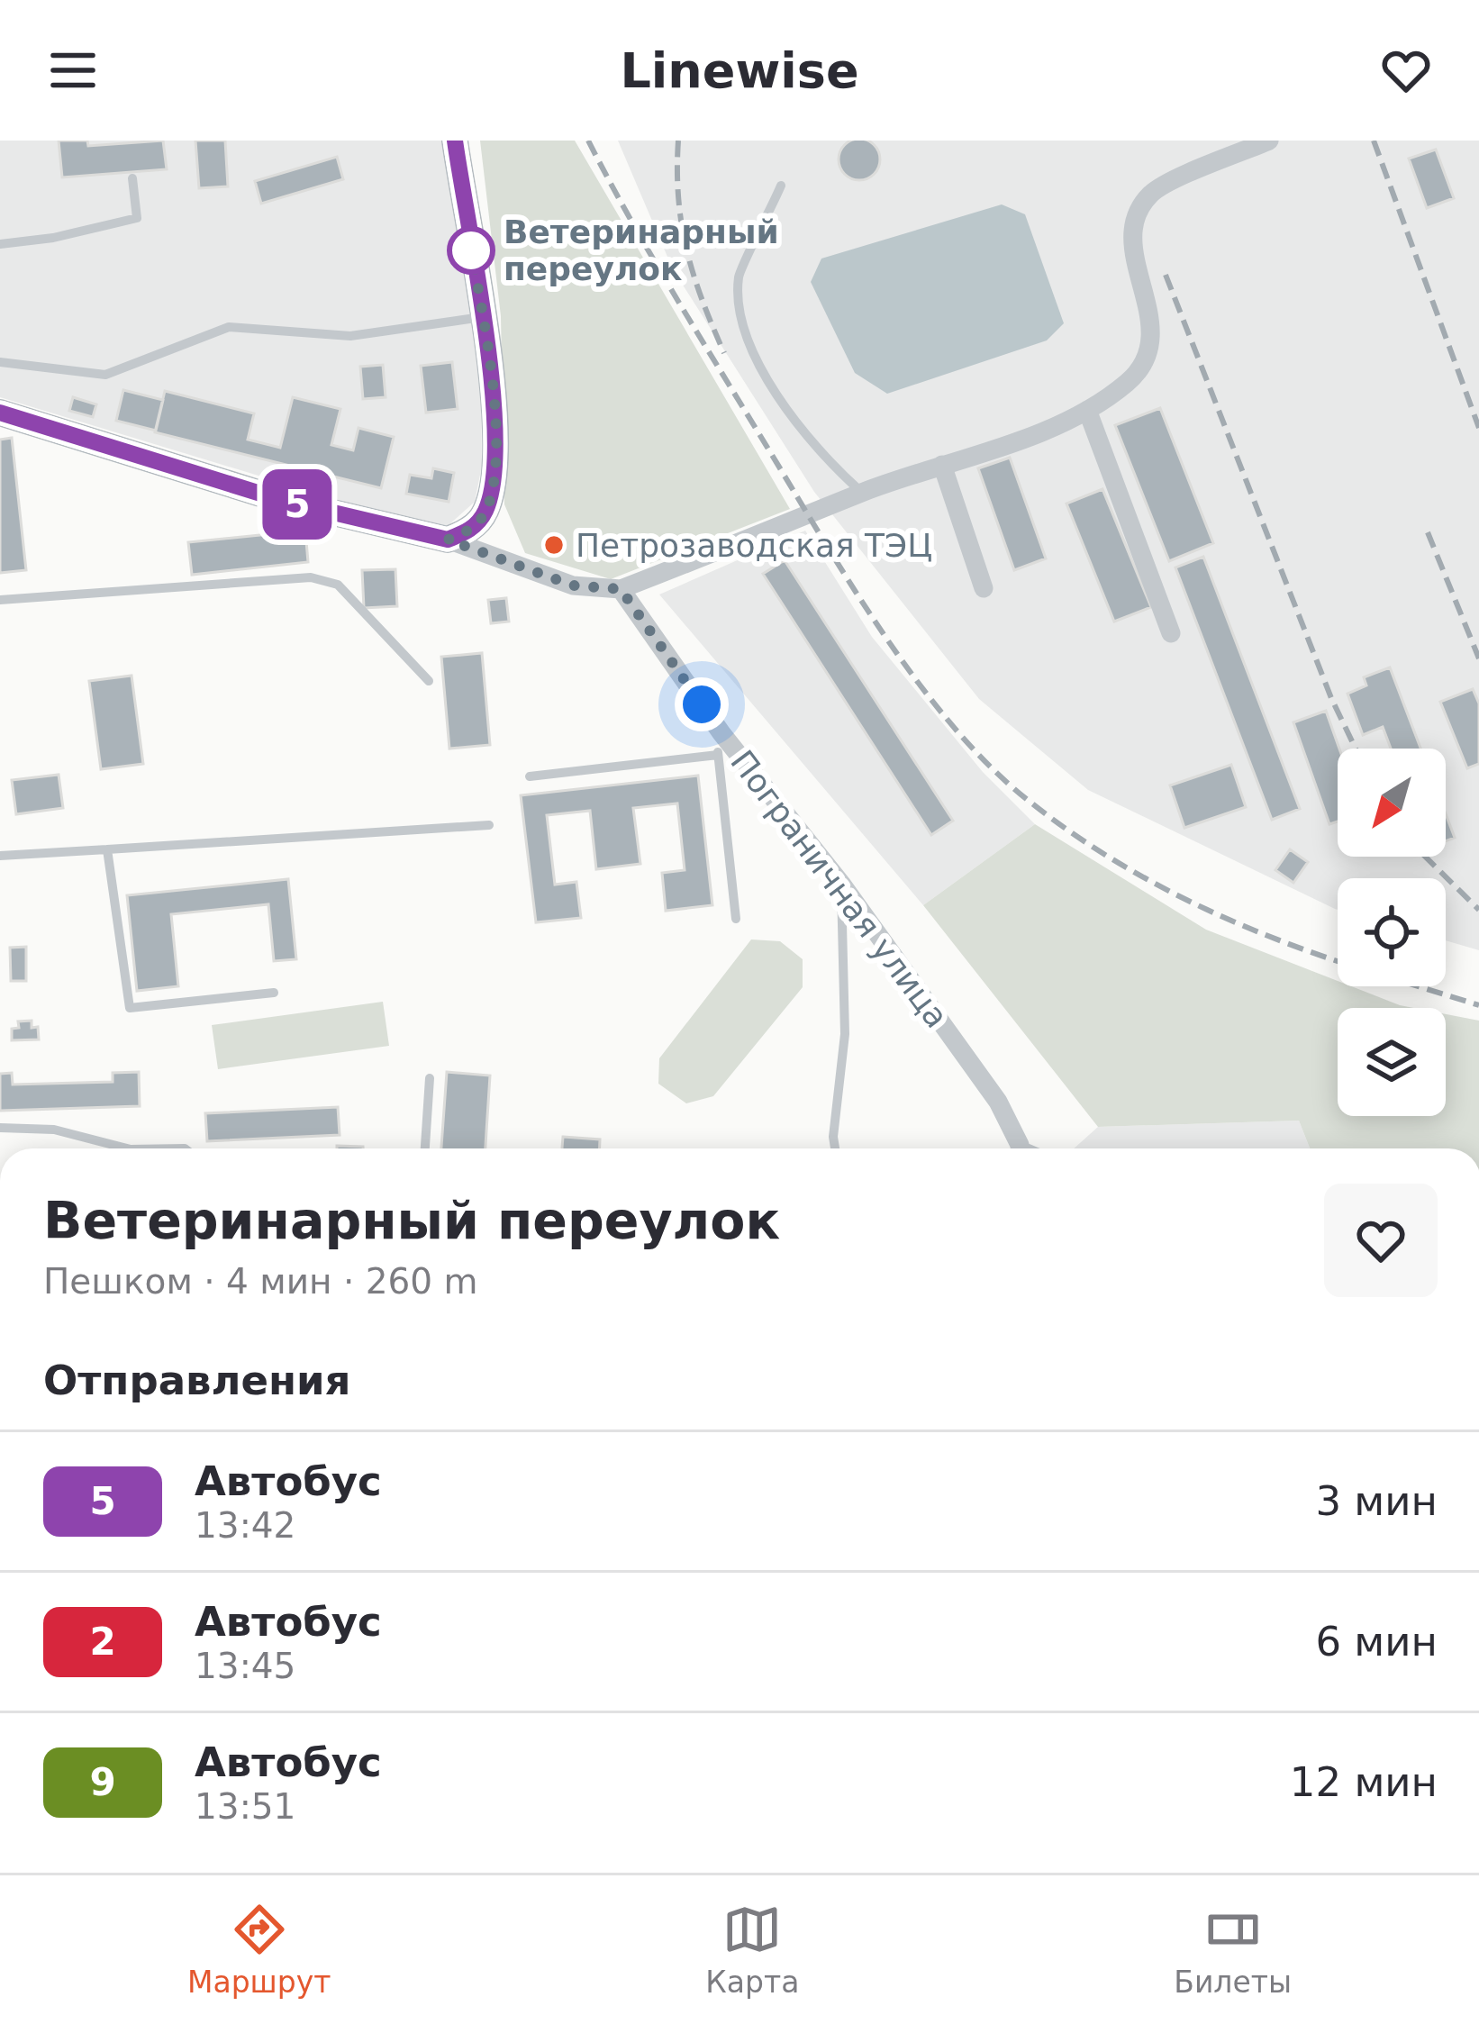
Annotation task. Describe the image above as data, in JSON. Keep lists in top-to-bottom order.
{
  "streets": {
    "street": ["Пограничная улица"]
  },
  "places": ["Ветеринарный переулок", "Петрозаводская ТЭЦ"],
  "lines": ["bus line 5"],
  "north": "bottom left",
  "page": {
    "header": "Linewise",
    "on_map": "5",
    "heading": [
      ["Ветеринарный переулок", "Пешком · 4 мин · 260 m"],
      "Отправления"
    ],
    "list": [
      {
        "mark": "5",
        "name": "Автобус",
        "note": "13:42",
        "value": "3 мин"
      },
      {
        "mark": "2",
        "name": "Автобус",
        "note": "13:45",
        "value": "6 мин"
      },
      {
        "mark": "9",
        "name": "Автобус",
        "note": "13:51",
        "value": "12 мин"
      }
    ],
    "tabs": ["Маршрут", "Карта", "Билеты"]
  }
}
